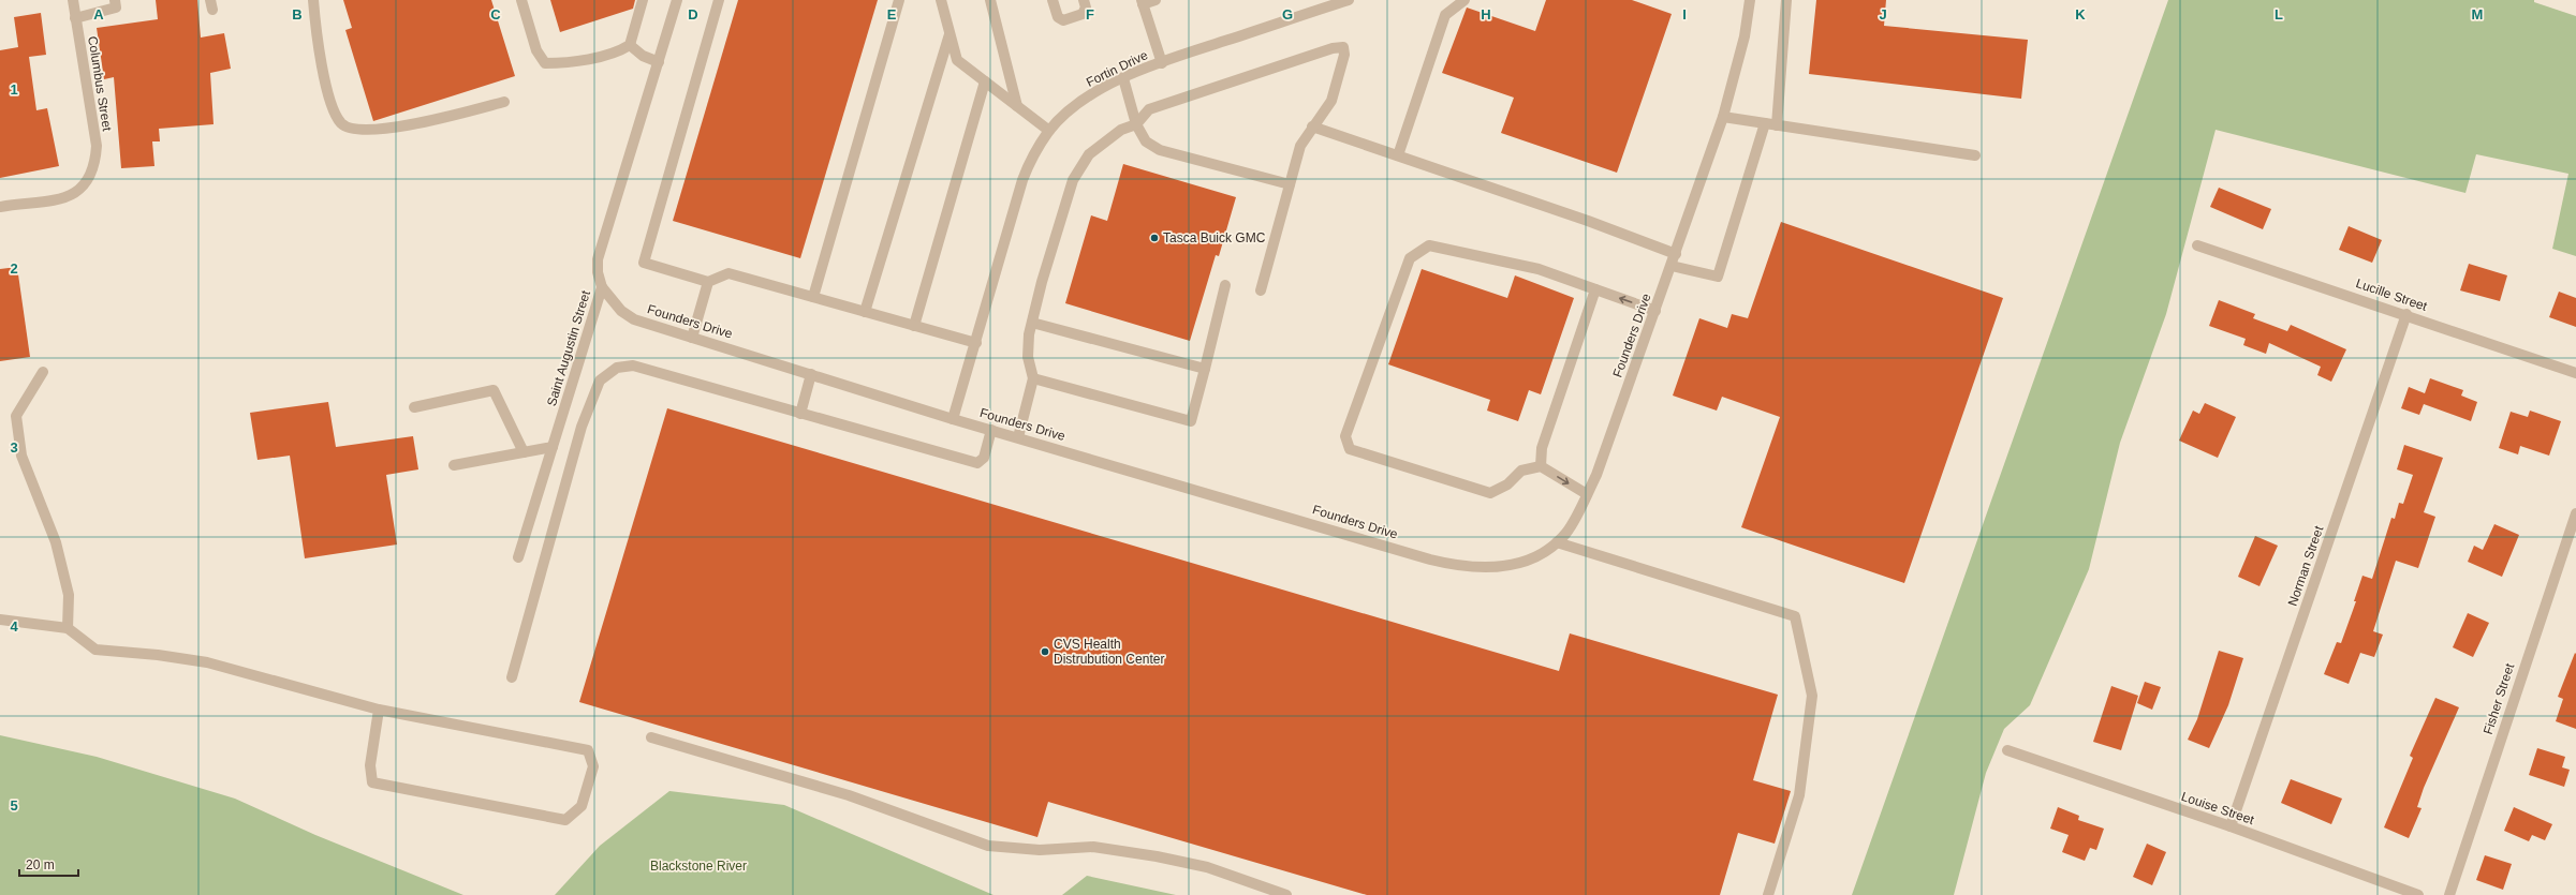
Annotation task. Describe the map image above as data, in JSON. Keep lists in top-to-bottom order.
{
  "streets": {
    "street": [
      "Fortin Drive",
      "Columbus Street",
      "Lucille Street",
      "Founders Drive",
      "Saint Augustin Street",
      "Norman Street",
      "Fisher Street",
      "Louise Street"
    ]
  },
  "crossings": [
    ["Fortin Drive", "Founders Drive"],
    ["Lucille Street", "Norman Street"],
    ["Founders Drive", "Saint Augustin Street"],
    ["Norman Street", "Louise Street"]
  ],
  "parks": ["Blackstone River"],
  "places": ["Tasca Buick GMC", "CVS Health Distrubution Center"],
  "scale_bar": "20 m",
  "grid": {
    "columns": [
      "A",
      "B",
      "C",
      "D",
      "E",
      "F",
      "G",
      "H",
      "I",
      "J",
      "K",
      "L",
      "M"
    ],
    "rows": [
      "1",
      "2",
      "3",
      "4",
      "5"
    ]
  }
}
